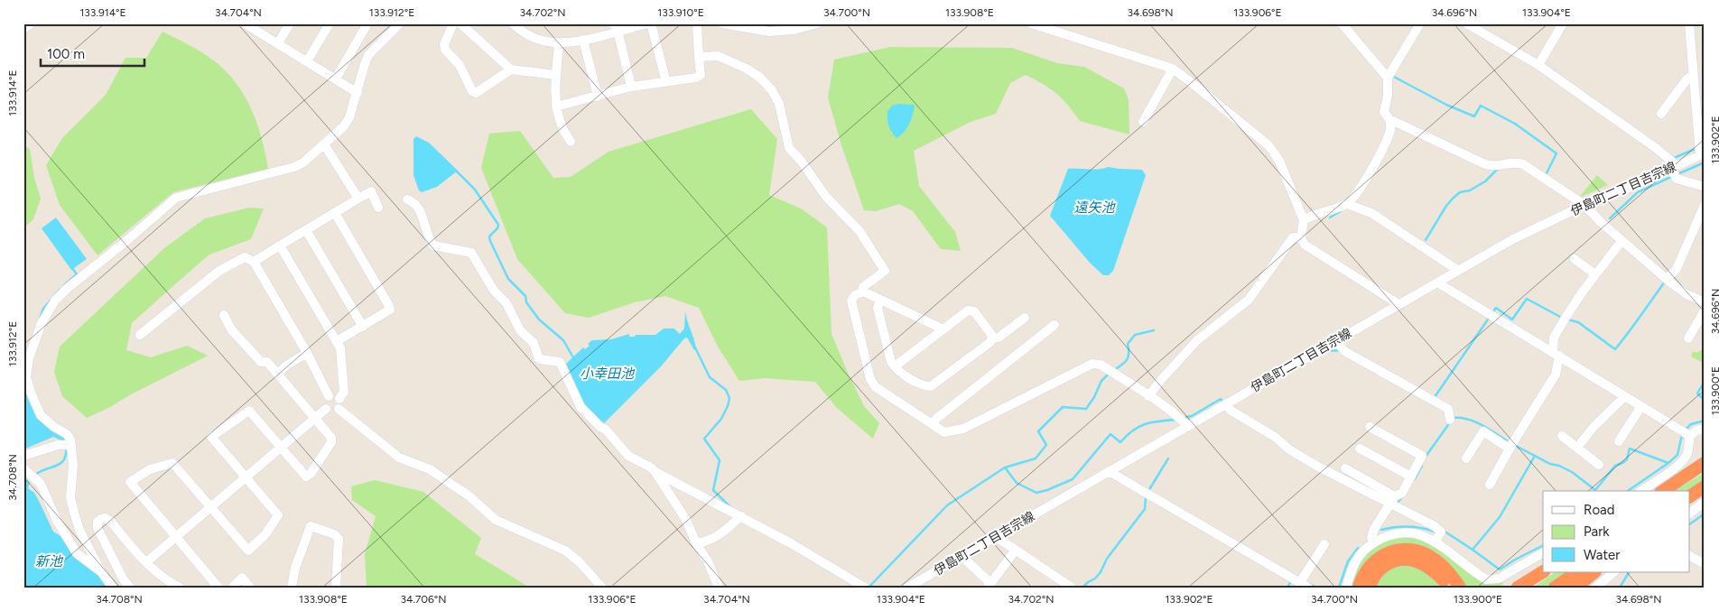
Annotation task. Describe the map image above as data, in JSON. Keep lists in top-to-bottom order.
{
  "streets": {
    "street": ["伊島町二丁目吉宗線"]
  },
  "water": ["遠矢池", "小幸田池", "新池"],
  "legend": ["Road", "Park", "Water"],
  "scale_bar": "100 m",
  "coordinates": [
    "133.914°E",
    "34.704°N",
    "133.912°E",
    "34.702°N",
    "133.910°E",
    "34.700°N",
    "133.908°E",
    "34.698°N",
    "133.906°E",
    "34.696°N",
    "133.904°E",
    "133.902°E",
    "133.900°E",
    "34.708°N",
    "34.706°N"
  ]
}
